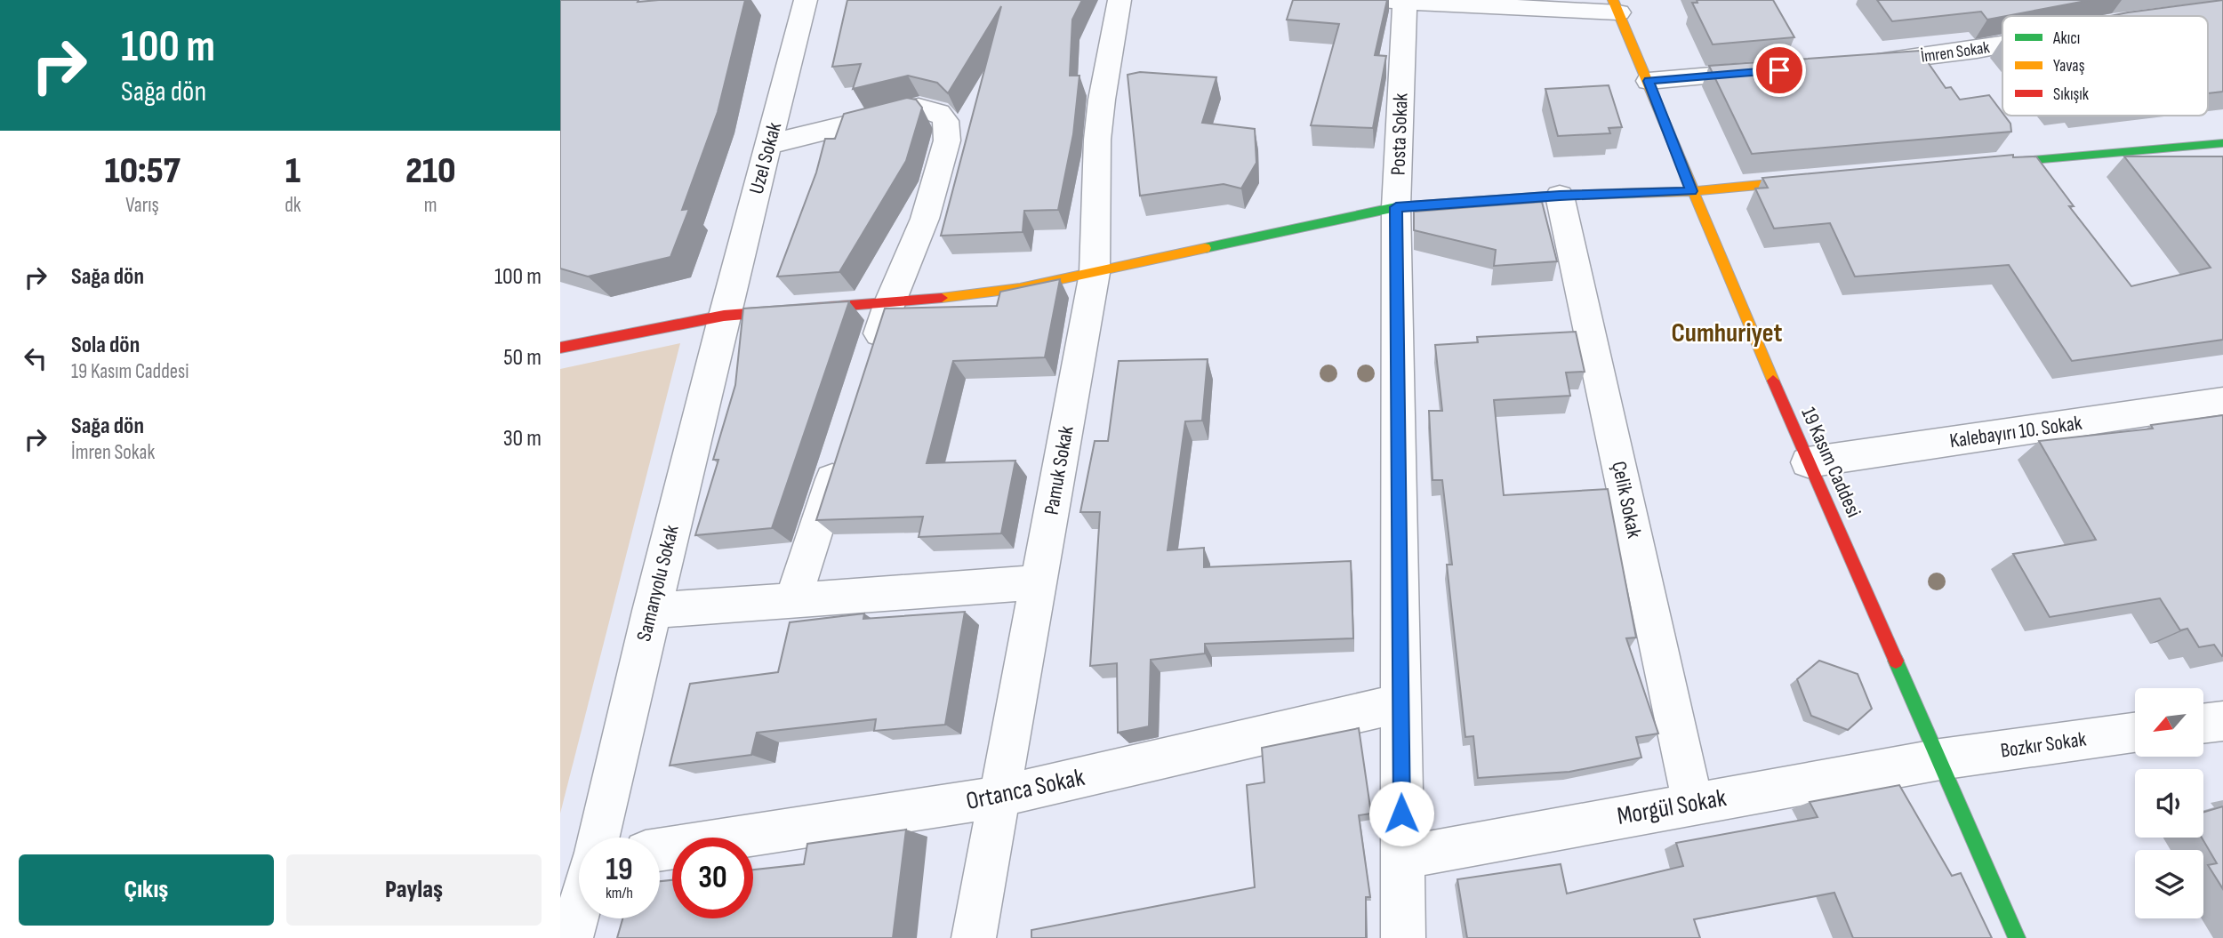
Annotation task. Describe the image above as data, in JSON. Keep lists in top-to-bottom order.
{
  "streets": {
    "street": [
      "İmren Sokak",
      "Posta Sokak",
      "Uzel Sokak",
      "Kalebayırı 10. Sokak",
      "19 Kasım Caddesi",
      "Pamuk Sokak",
      "Çelik Sokak",
      "Samanyolu Sokak",
      "Bozkır Sokak",
      "Ortanca Sokak",
      "Morgül Sokak"
    ]
  },
  "crossings": [
    ["Posta Sokak", "Ortanca Sokak"],
    ["Posta Sokak", "Morgül Sokak"],
    ["Uzel Sokak", "Samanyolu Sokak"],
    ["Kalebayırı 10. Sokak", "19 Kasım Caddesi"],
    ["19 Kasım Caddesi", "Bozkır Sokak"],
    ["19 Kasım Caddesi", "Morgül Sokak"],
    ["Pamuk Sokak", "Ortanca Sokak"],
    ["Çelik Sokak", "Morgül Sokak"],
    ["Bozkır Sokak", "Morgül Sokak"]
  ],
  "districts": ["Cumhuriyet"],
  "legend": ["Akıcı", "Yavaş", "Sıkışık"],
  "north": "bottom left",
  "page": {
    "turn": ["100 m", "Sağa dön"],
    "eta": [
      "10:57",
      "Varış",
      "1",
      "dk",
      "210",
      "m"
    ],
    "list": [
      {
        "name": "Sağa dön",
        "value": "100 m"
      },
      {
        "name": "Sola dön",
        "note": "19 Kasım Caddesi",
        "value": "50 m"
      },
      {
        "name": "Sağa dön",
        "note": "İmren Sokak",
        "value": "30 m"
      }
    ],
    "speed": "19 km/h",
    "limit": "30",
    "buttons": ["Çıkış", "Paylaş"]
  }
}
